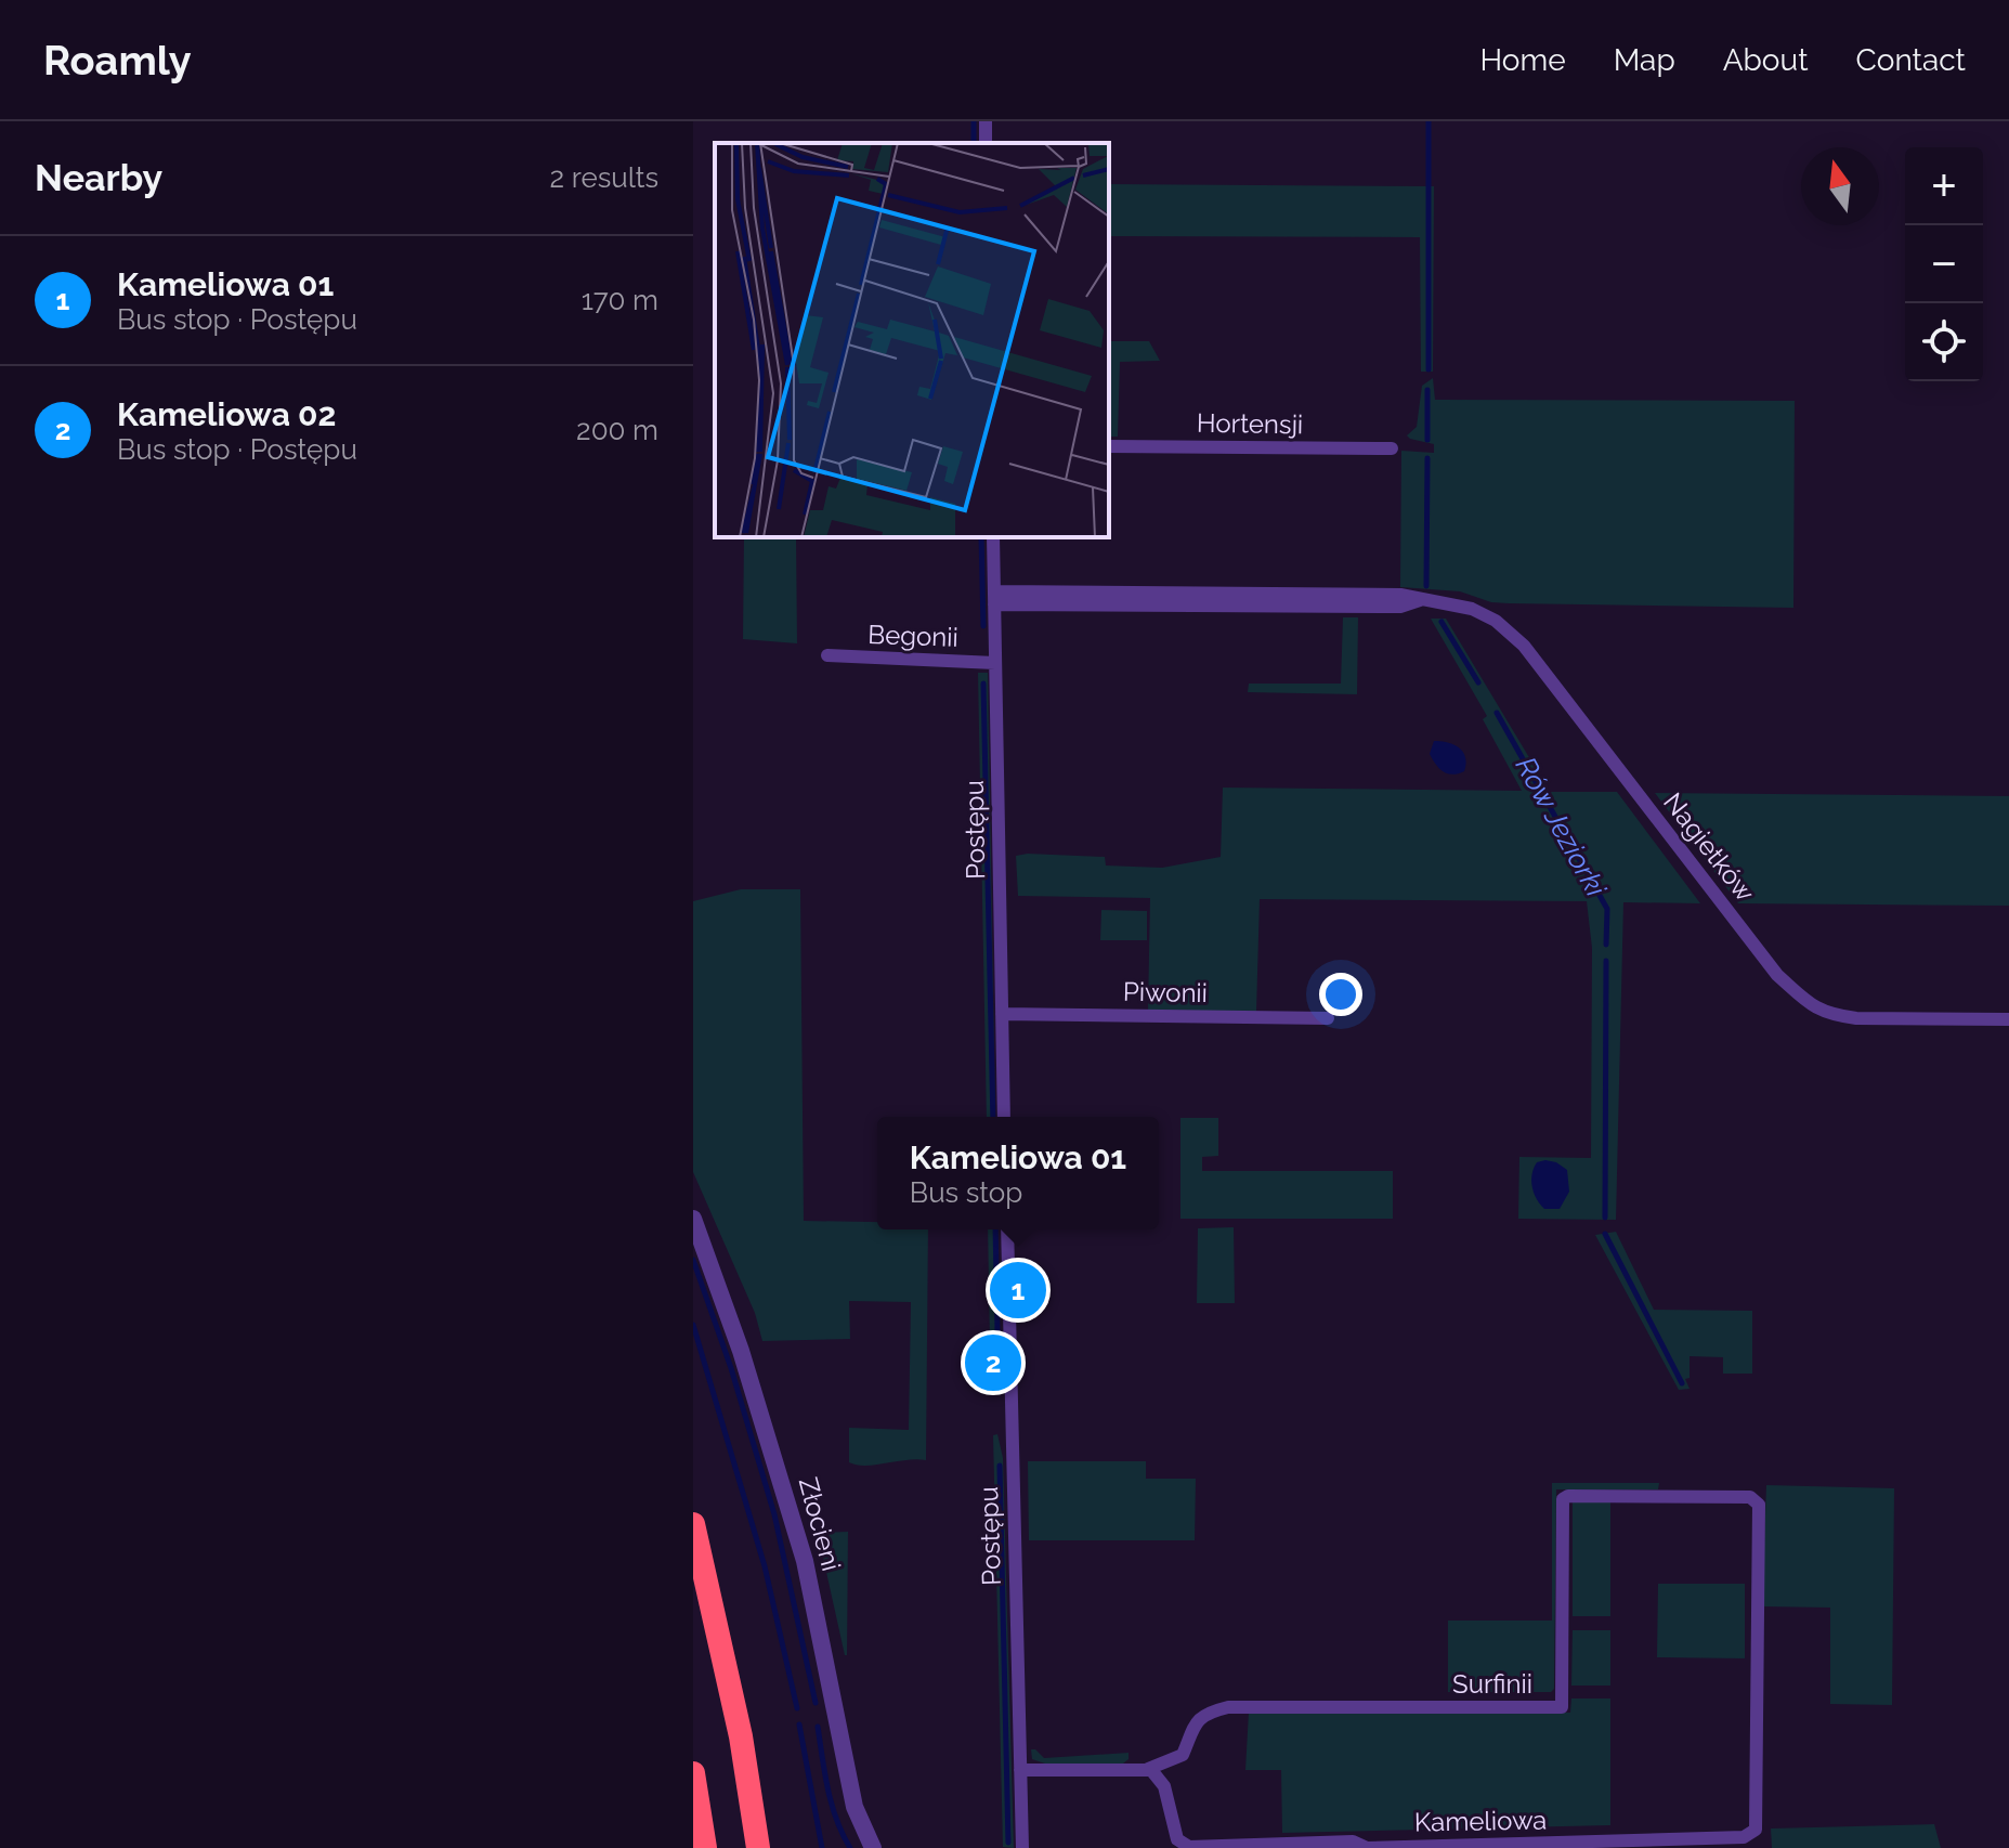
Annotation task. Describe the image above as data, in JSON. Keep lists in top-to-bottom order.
{
  "streets": {
    "street": [
      "Hortensji",
      "Begonii",
      "Postępu",
      "Nagietków",
      "Piwonii",
      "Złocieni",
      "Surfinii",
      "Kameliowa"
    ]
  },
  "crossings": [
    ["Begonii", "Postępu"],
    ["Postępu", "Nagietków"],
    ["Postępu", "Piwonii"],
    ["Surfinii", "Kameliowa"]
  ],
  "water": ["Rów Jeziorki"],
  "north": "top",
  "page": {
    "header": "Roamly",
    "nav": [
      "Home",
      "Map",
      "About",
      "Contact"
    ],
    "heading": ["Nearby", "2 results"],
    "map_buttons": ["+", "−"],
    "list": [
      {
        "mark": "1",
        "name": "Kameliowa 01",
        "note": "Bus stop · Postępu",
        "value": "170 m"
      },
      {
        "mark": "2",
        "name": "Kameliowa 02",
        "note": "Bus stop · Postępu",
        "value": "200 m"
      }
    ],
    "popup": ["Kameliowa 01", "Bus stop"],
    "pins": ["1", "2"]
  }
}
